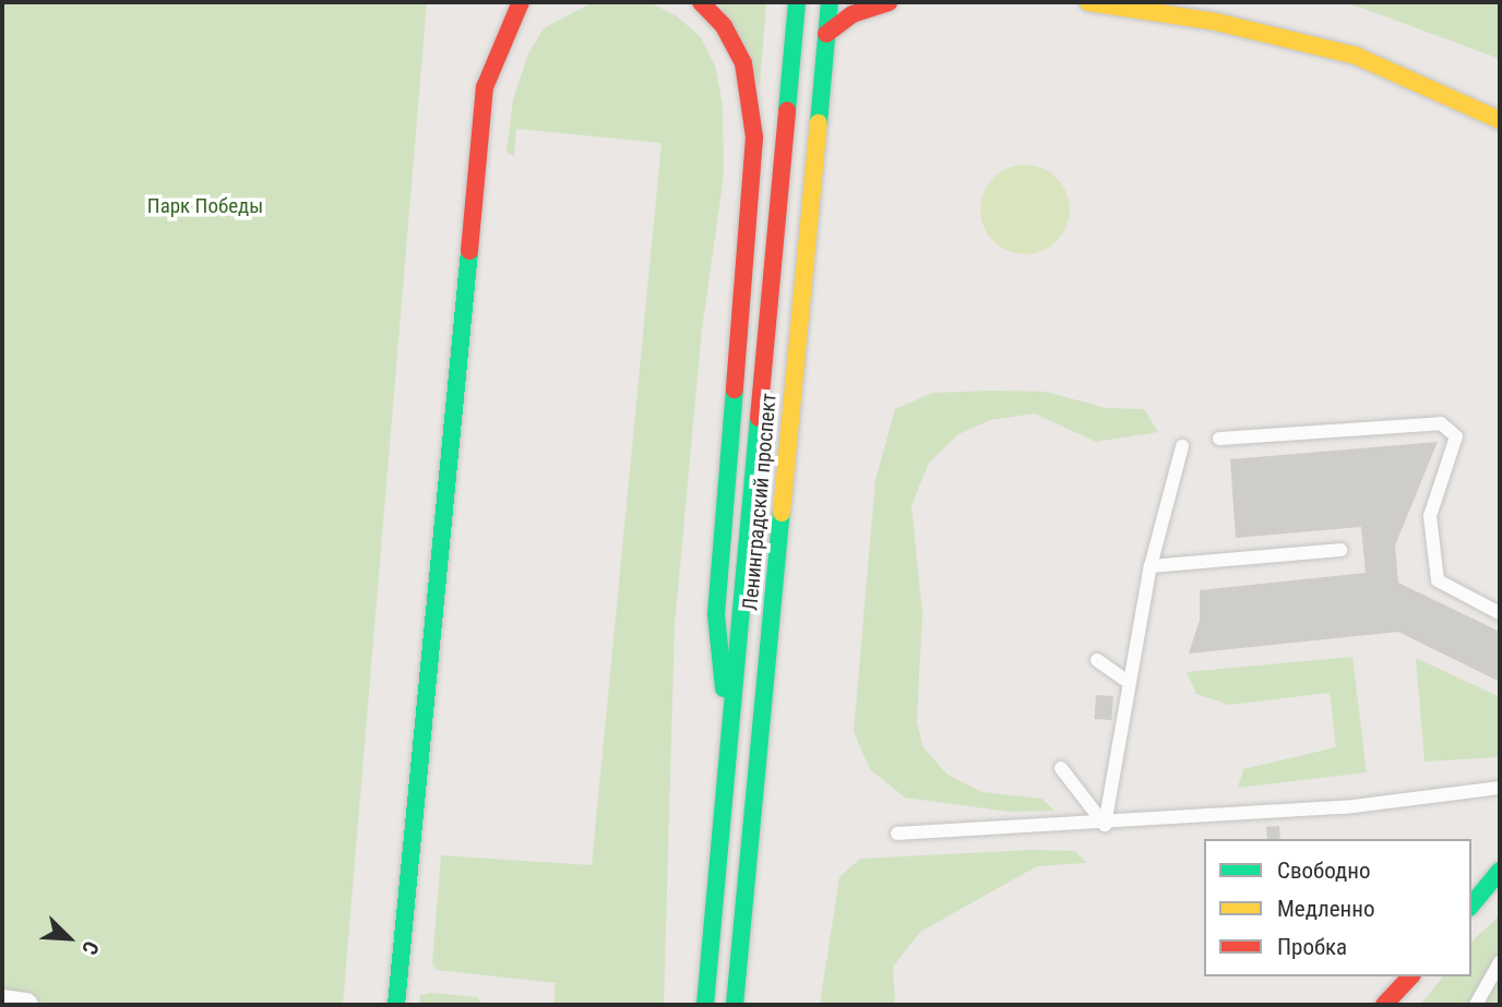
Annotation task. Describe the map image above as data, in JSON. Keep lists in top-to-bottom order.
{
  "streets": {
    "street": ["Ленинградский проспект"]
  },
  "parks": ["Парк Победы"],
  "legend": ["Свободно", "Медленно", "Пробка"],
  "north": "bottom right"
}
